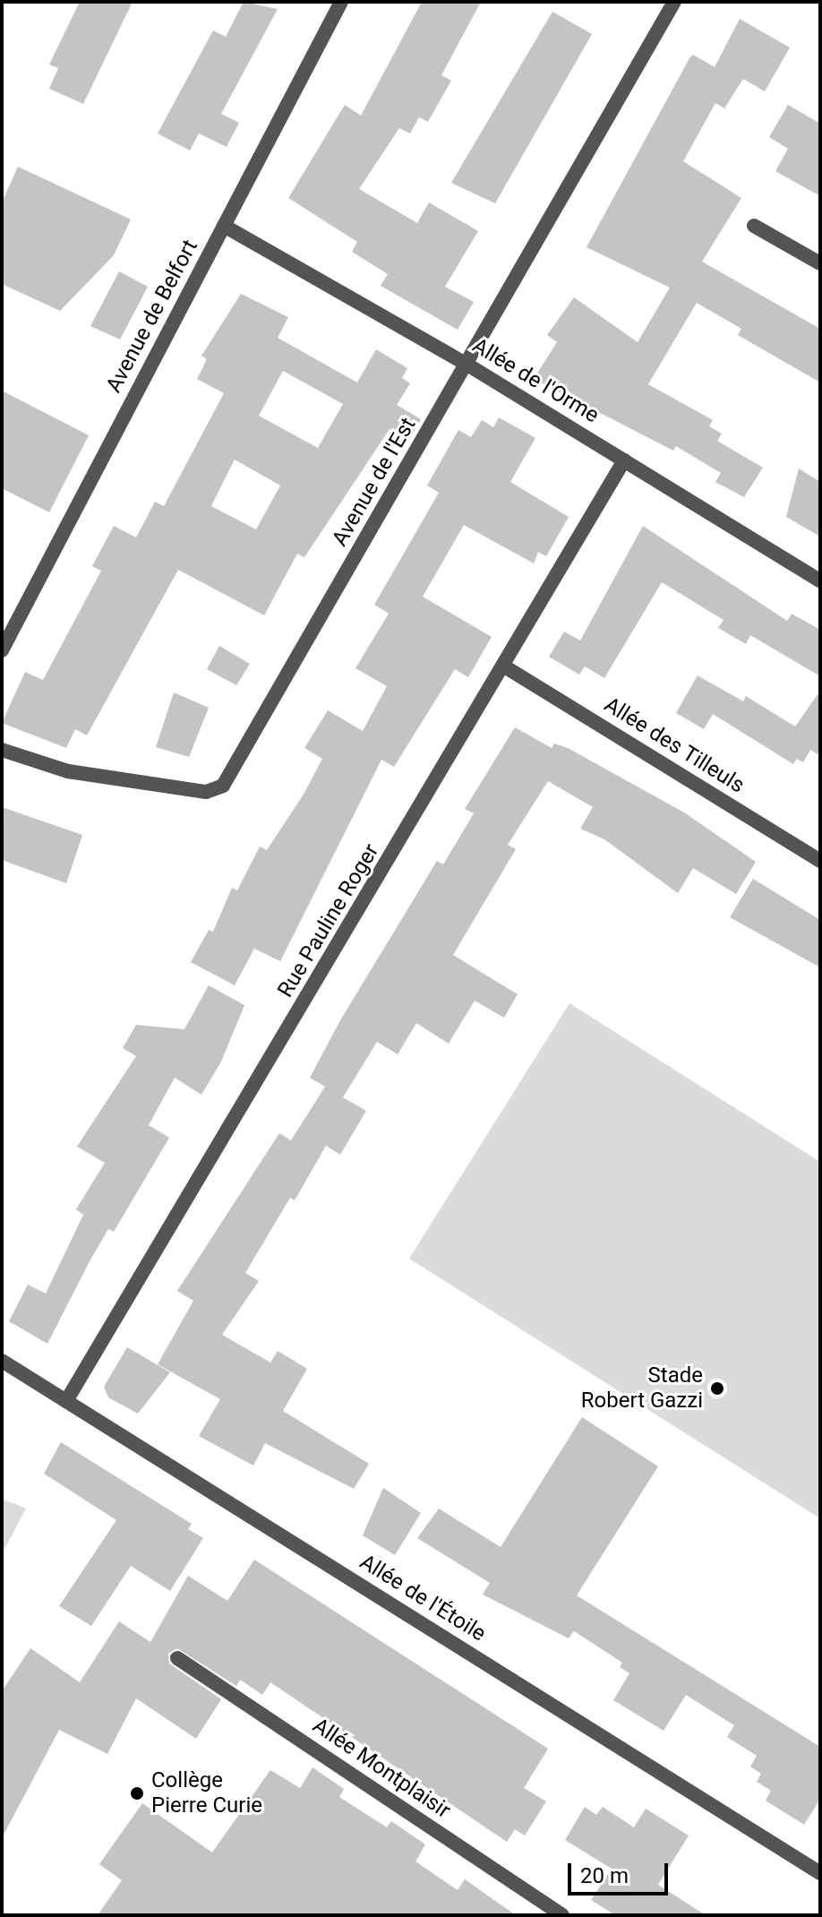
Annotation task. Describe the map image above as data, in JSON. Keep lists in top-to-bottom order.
{
  "streets": {
    "street": [
      "Avenue de Belfort",
      "Allée de l'Orme",
      "Avenue de l'Est",
      "Allée des Tilleuls",
      "Rue Pauline Roger",
      "Allée de l'Étoile",
      "Allée Montplaisir"
    ]
  },
  "crossings": [
    ["Avenue de Belfort", "Allée de l'Orme"],
    ["Allée de l'Orme", "Avenue de l'Est"],
    ["Allée de l'Orme", "Rue Pauline Roger"],
    ["Allée des Tilleuls", "Rue Pauline Roger"],
    ["Rue Pauline Roger", "Allée de l'Étoile"]
  ],
  "places": ["Stade Robert Gazzi", "Collège Pierre Curie"],
  "scale_bar": "20 m"
}
